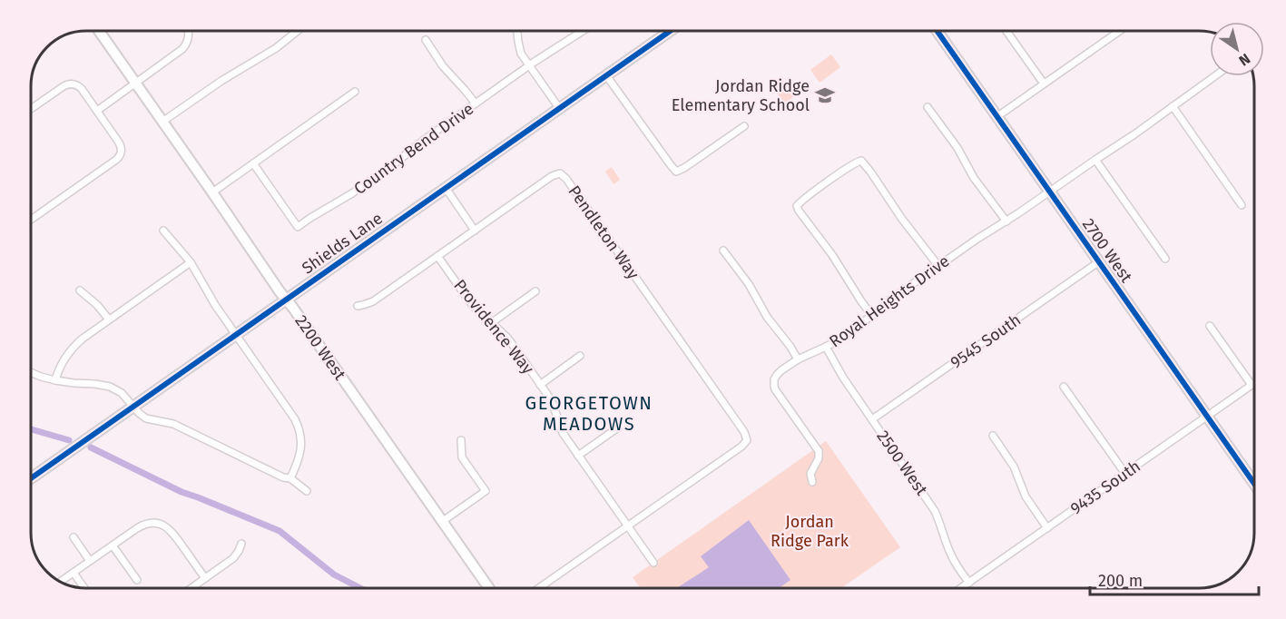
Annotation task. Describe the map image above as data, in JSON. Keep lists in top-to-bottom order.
{
  "streets": {
    "main road": ["Shields Lane", "2700 West", "2200 West"],
    "street": [
      "Country Bend Drive",
      "Pendleton Way",
      "Royal Heights Drive",
      "Providence Way",
      "9545 South",
      "2500 West",
      "9435 South"
    ]
  },
  "crossings": [
    ["Pendleton Way", "Providence Way"],
    ["Shields Lane", "2200 West"],
    ["2700 West", "Royal Heights Drive"],
    ["2700 West", "9545 South"],
    ["2700 West", "9435 South"],
    ["Royal Heights Drive", "2500 West"],
    ["9545 South", "2500 West"],
    ["2500 West", "9435 South"]
  ],
  "districts": ["GEORGETOWN MEADOWS"],
  "parks": ["Jordan Ridge Park"],
  "places": {
    "school or university": ["Jordan Ridge Elementary School"]
  },
  "scale_bar": "200 m",
  "north": "bottom right"
}
